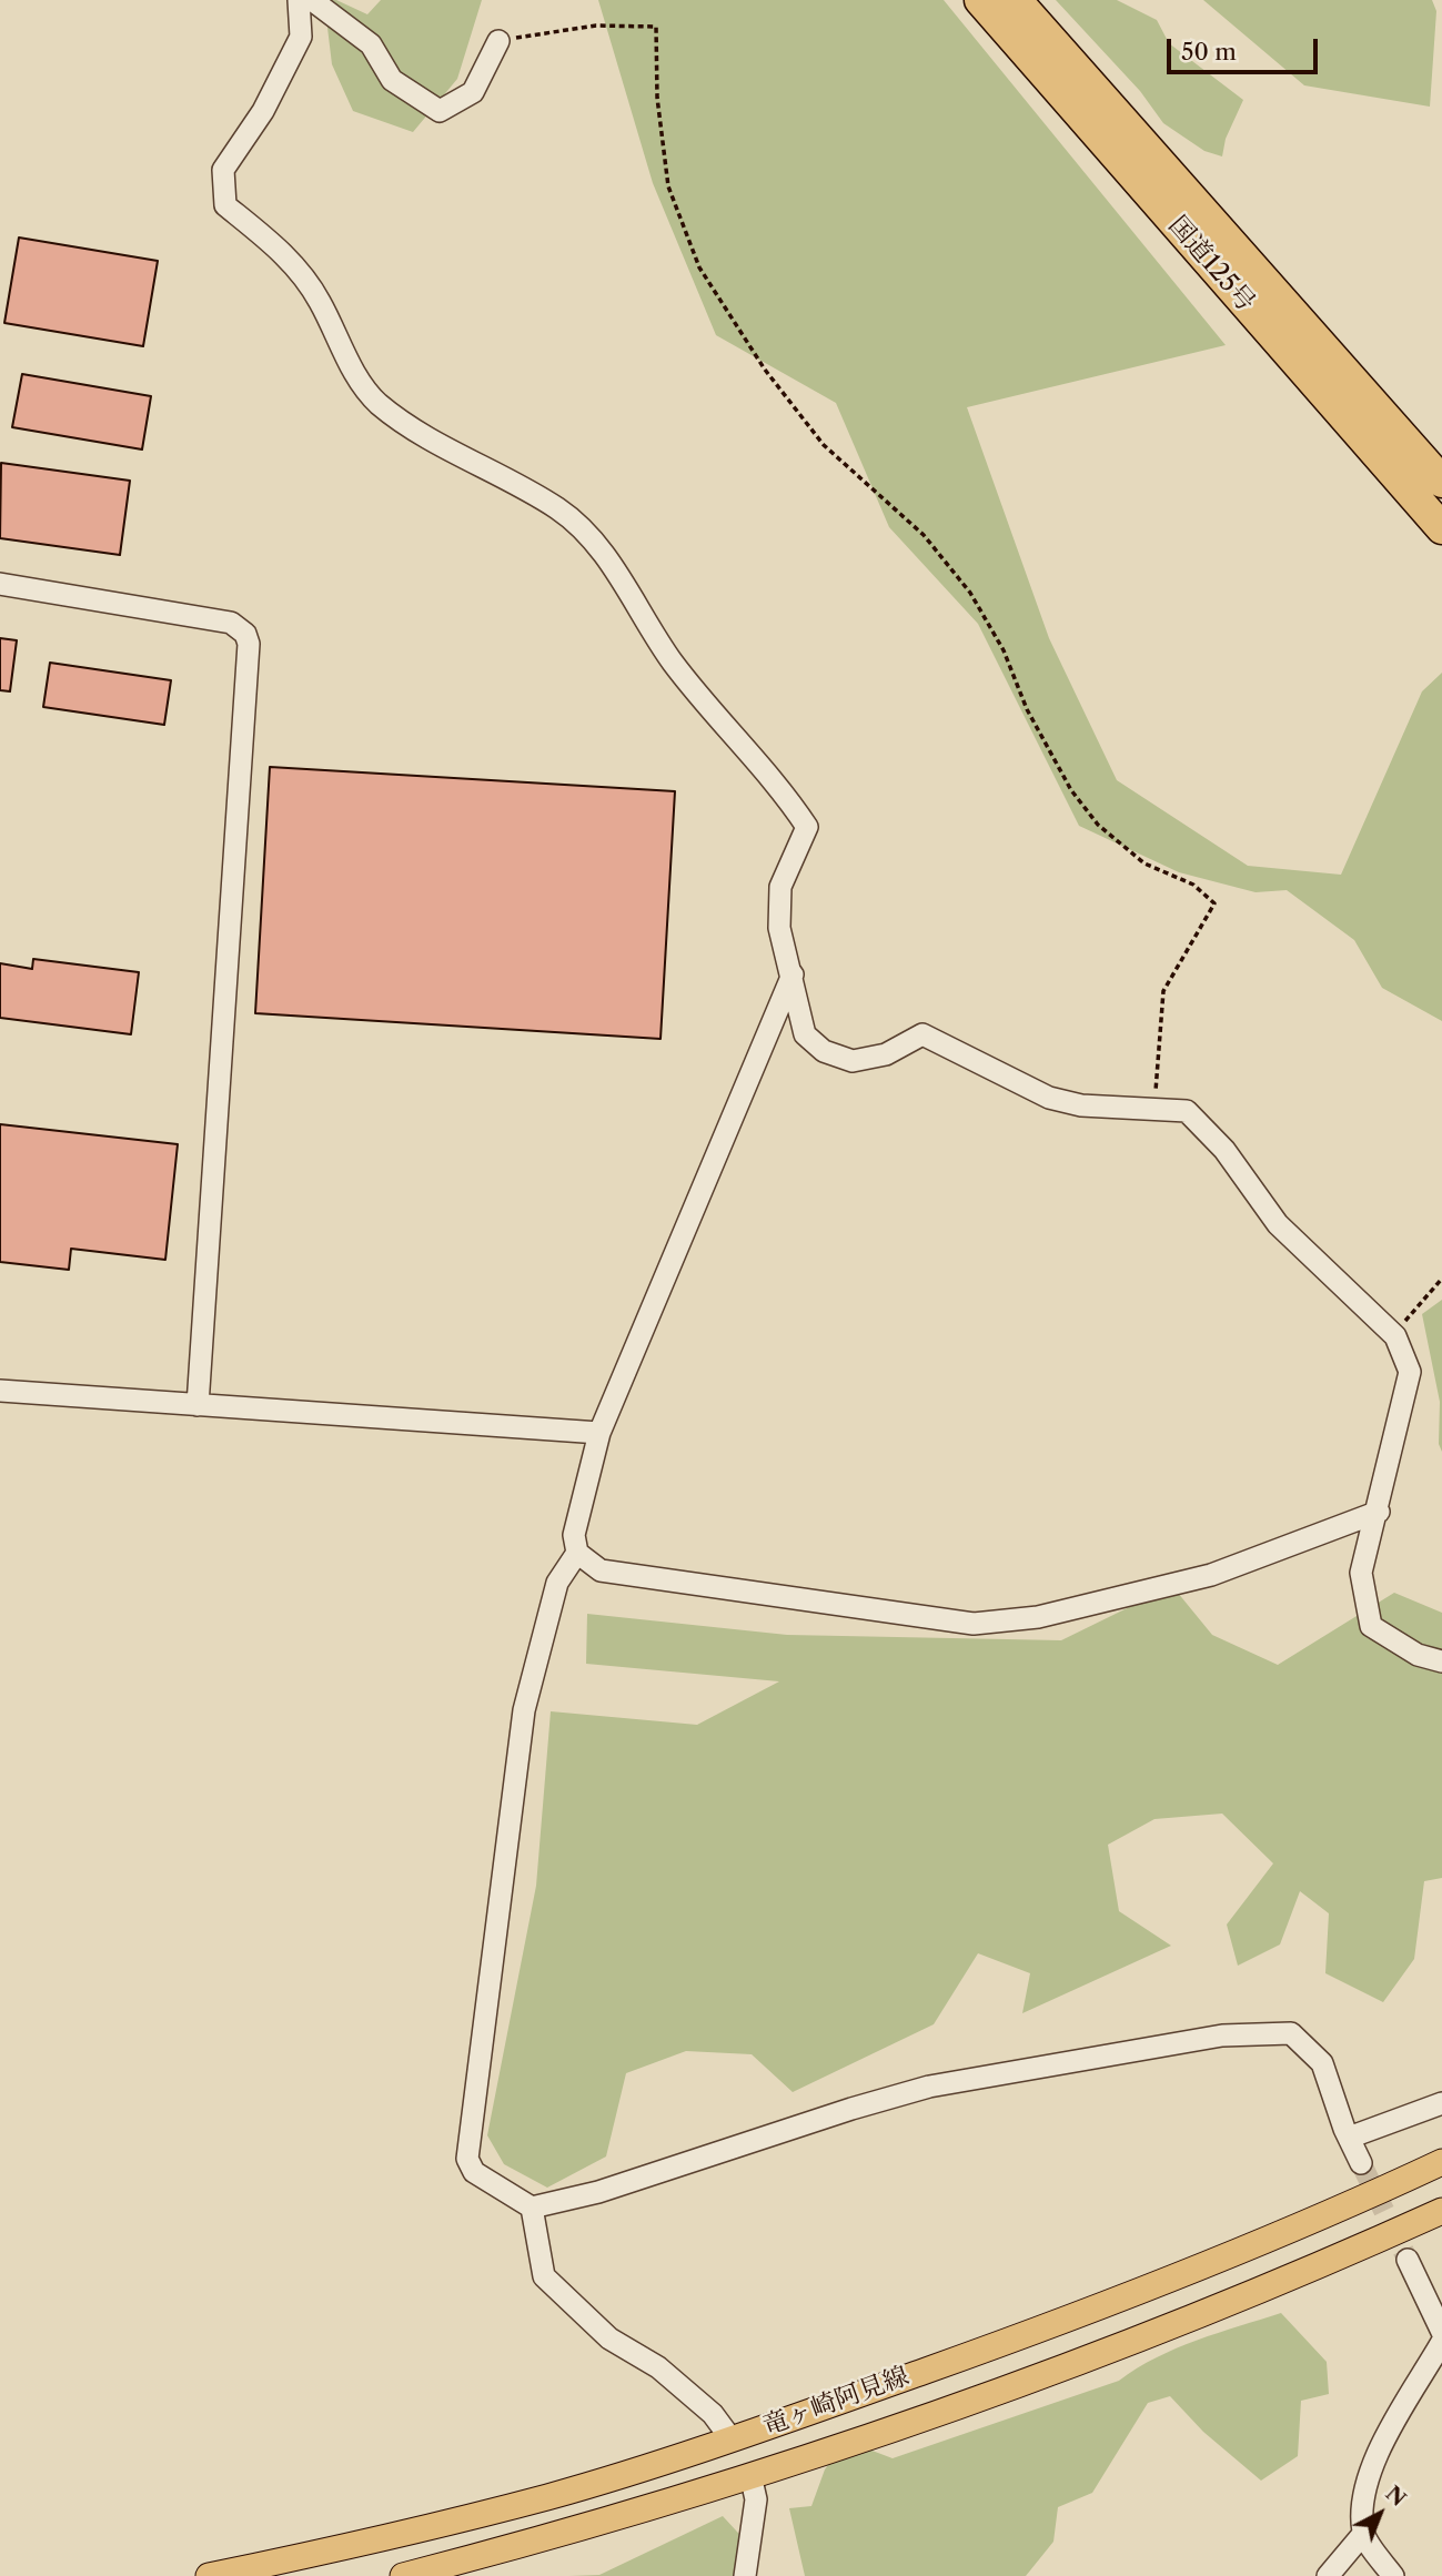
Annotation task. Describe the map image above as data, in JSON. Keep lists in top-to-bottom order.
{
  "streets": {
    "highway": ["国道125号"],
    "main road": ["竜ヶ崎阿見線"]
  },
  "scale_bar": "50 m",
  "north": "top right"
}
